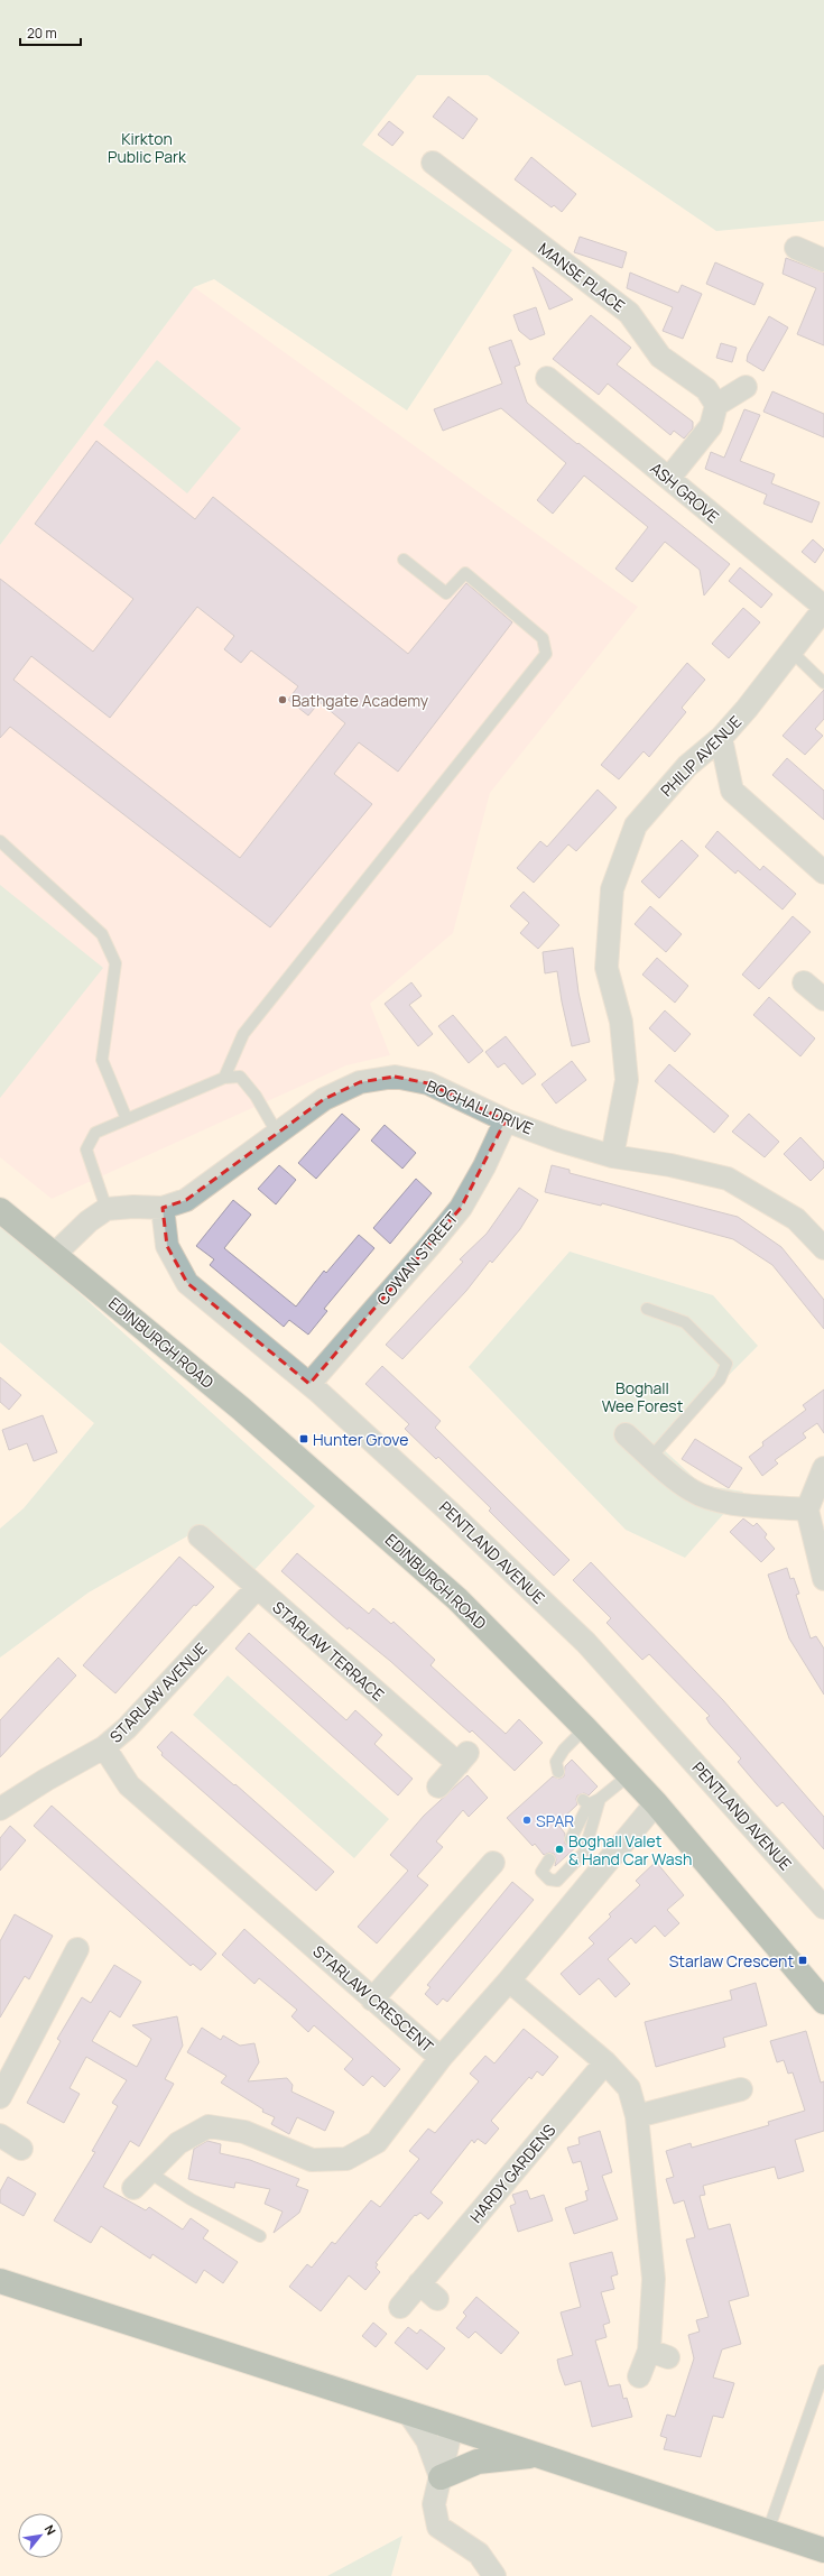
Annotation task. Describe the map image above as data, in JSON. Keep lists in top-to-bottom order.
{
  "streets": {
    "main road": ["EDINBURGH ROAD"],
    "street": [
      "MANSE PLACE",
      "ASH GROVE",
      "PHILIP AVENUE",
      "BOGHALL DRIVE",
      "COWAN STREET",
      "PENTLAND AVENUE",
      "STARLAW TERRACE",
      "STARLAW AVENUE",
      "STARLAW CRESCENT",
      "HARDY GARDENS"
    ]
  },
  "crossings": [
    ["ASH GROVE", "PHILIP AVENUE"],
    ["PHILIP AVENUE", "BOGHALL DRIVE"],
    ["BOGHALL DRIVE", "COWAN STREET"],
    ["BOGHALL DRIVE", "PENTLAND AVENUE"],
    ["COWAN STREET", "PENTLAND AVENUE"],
    ["EDINBURGH ROAD", "STARLAW CRESCENT"],
    ["STARLAW TERRACE", "STARLAW AVENUE"],
    ["STARLAW AVENUE", "STARLAW CRESCENT"]
  ],
  "parks": ["Kirkton Public Park", "Boghall Wee Forest"],
  "places": {
    "other": ["Bathgate Academy", "SPAR", "Boghall Valet & Hand Car Wash"],
    "transit": ["Hunter Grove", "Starlaw Crescent"]
  },
  "scale_bar": "20 m",
  "north": "top right"
}
